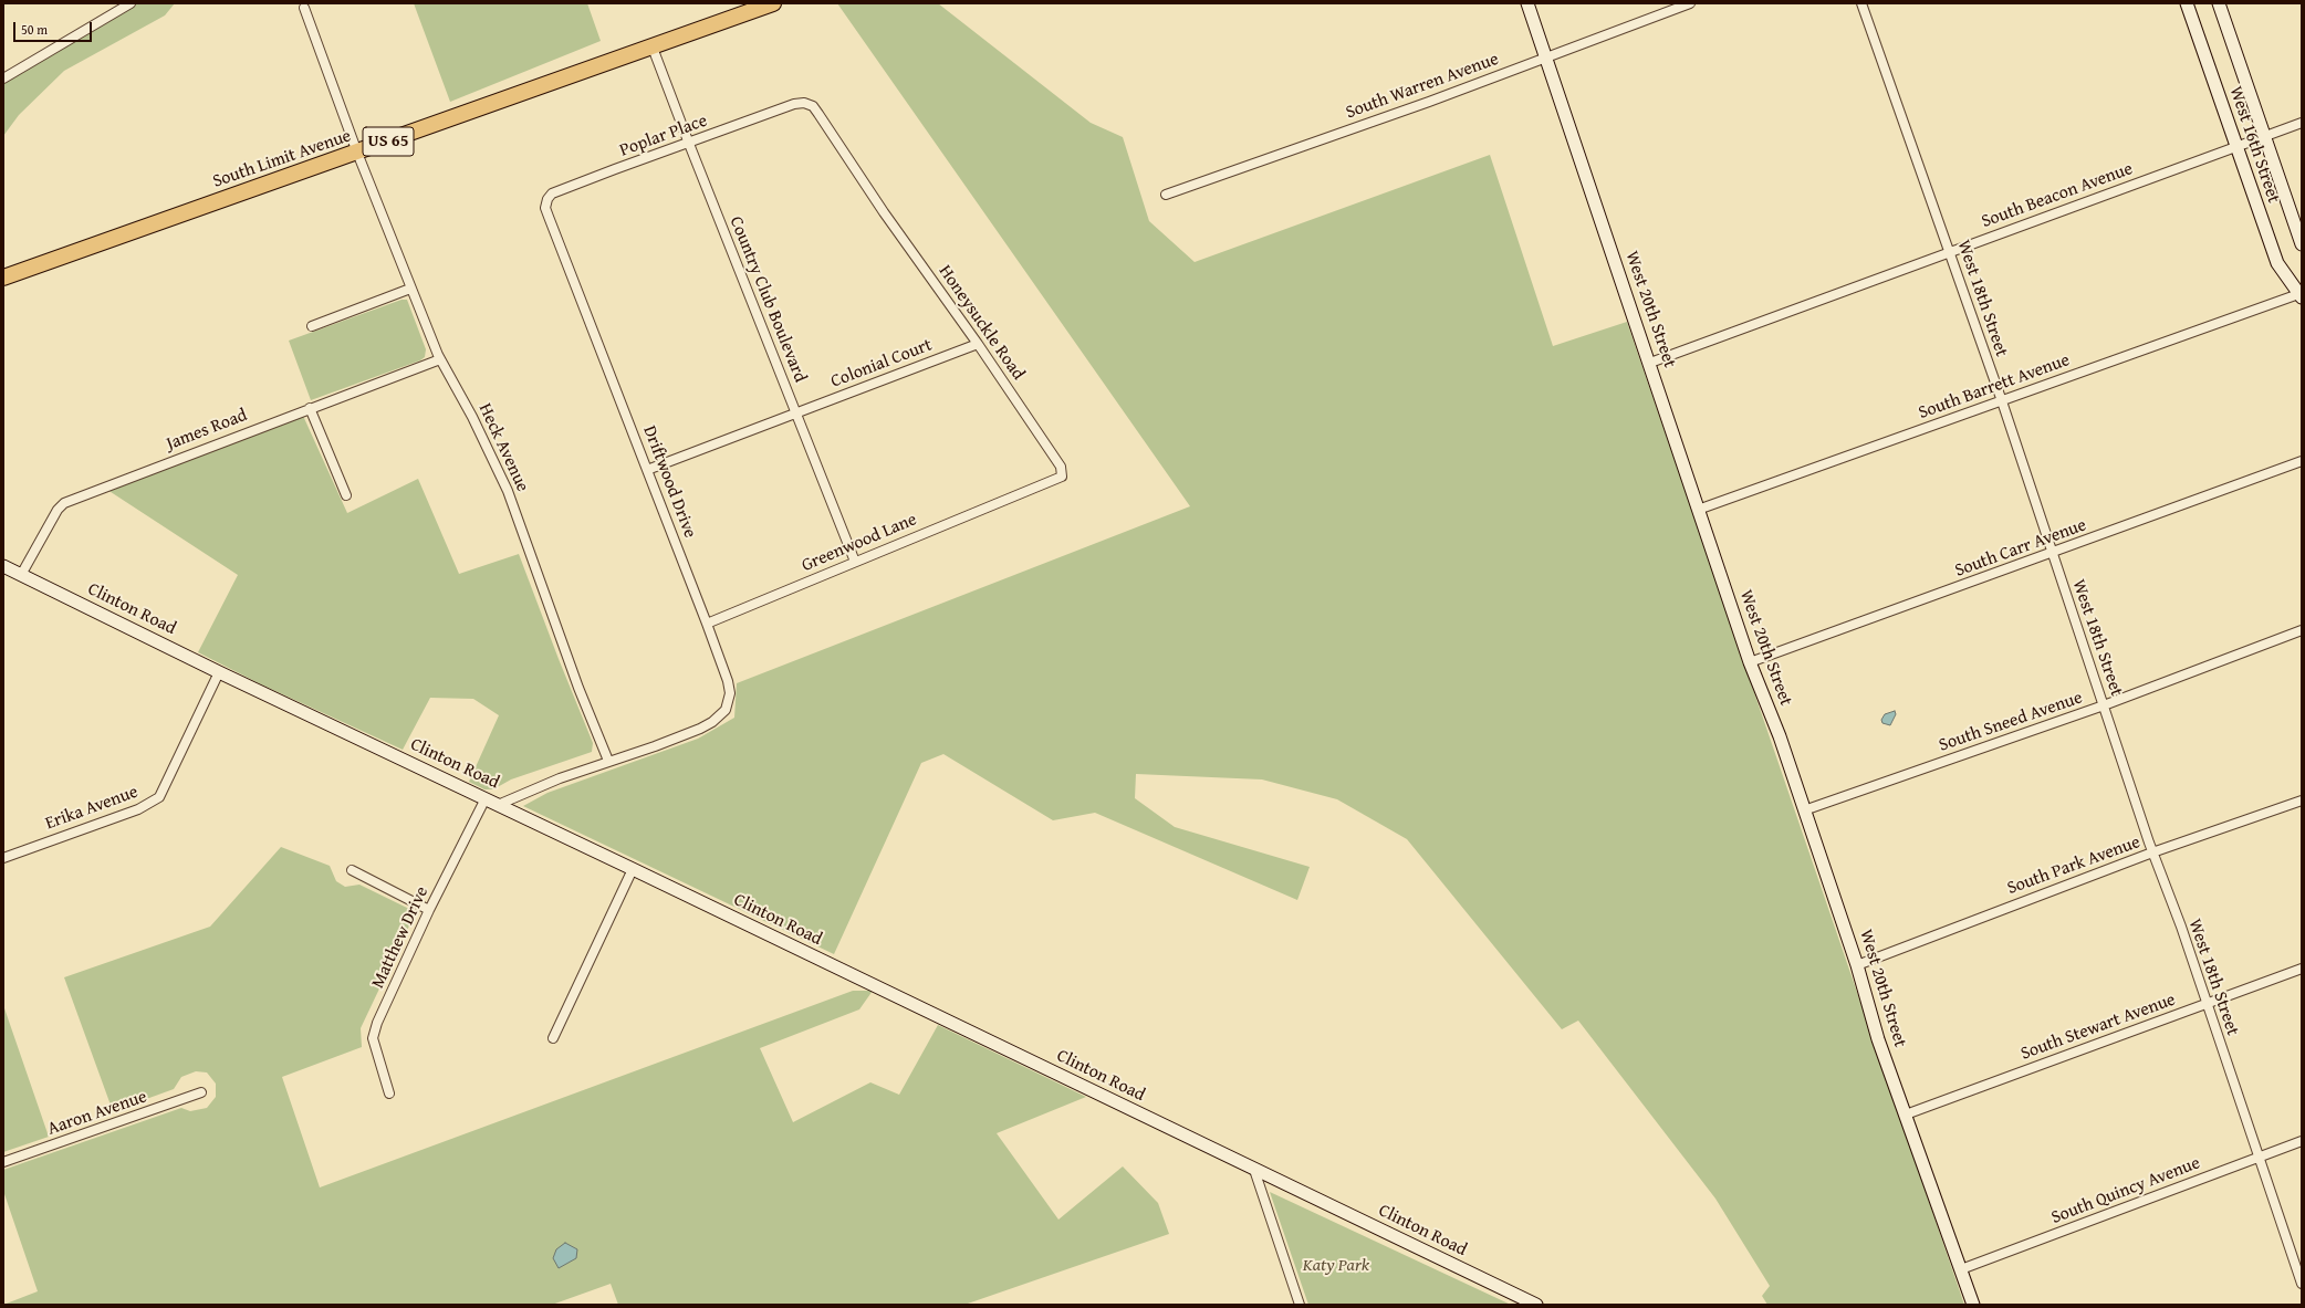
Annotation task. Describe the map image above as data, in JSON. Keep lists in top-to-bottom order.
{
  "streets": {
    "highway": ["US 65", "South Limit Avenue"],
    "street": [
      "South Warren Avenue",
      "Poplar Place",
      "West 16th Street",
      "South Beacon Avenue",
      "West 18th Street",
      "Country Club Boulevard",
      "West 20th Street",
      "Honeysuckle Road",
      "Colonial Court",
      "South Barrett Avenue",
      "James Road",
      "Heck Avenue",
      "Driftwood Drive",
      "Greenwood Lane",
      "South Carr Avenue",
      "Clinton Road",
      "South Sneed Avenue",
      "Erika Avenue",
      "South Park Avenue",
      "Matthew Drive",
      "South Stewart Avenue",
      "Aaron Avenue",
      "South Quincy Avenue"
    ]
  },
  "crossings": [
    ["South Warren Avenue", "West 20th Street"],
    ["Poplar Place", "Country Club Boulevard"],
    ["Poplar Place", "Honeysuckle Road"],
    ["Poplar Place", "Driftwood Drive"],
    ["West 16th Street", "South Beacon Avenue"],
    ["West 16th Street", "South Barrett Avenue"],
    ["South Limit Avenue", "Country Club Boulevard"],
    ["South Limit Avenue", "Heck Avenue"],
    ["South Beacon Avenue", "West 18th Street"],
    ["South Beacon Avenue", "West 20th Street"],
    ["West 18th Street", "South Barrett Avenue"],
    ["West 18th Street", "South Carr Avenue"],
    ["West 18th Street", "South Sneed Avenue"],
    ["West 18th Street", "South Park Avenue"],
    ["West 18th Street", "South Stewart Avenue"],
    ["West 18th Street", "South Quincy Avenue"],
    ["Country Club Boulevard", "Colonial Court"],
    ["Country Club Boulevard", "Greenwood Lane"],
    ["West 20th Street", "South Barrett Avenue"],
    ["West 20th Street", "South Carr Avenue"],
    ["West 20th Street", "South Sneed Avenue"],
    ["West 20th Street", "South Park Avenue"],
    ["West 20th Street", "South Stewart Avenue"],
    ["West 20th Street", "South Quincy Avenue"],
    ["Honeysuckle Road", "Colonial Court"],
    ["Honeysuckle Road", "Greenwood Lane"],
    ["Colonial Court", "Driftwood Drive"],
    ["James Road", "Heck Avenue"],
    ["James Road", "Clinton Road"],
    ["Heck Avenue", "Driftwood Drive"],
    ["Driftwood Drive", "Greenwood Lane"],
    ["Clinton Road", "Erika Avenue"],
    ["Clinton Road", "Matthew Drive"]
  ],
  "parks": ["Katy Park"],
  "scale_bar": "50 m"
}
